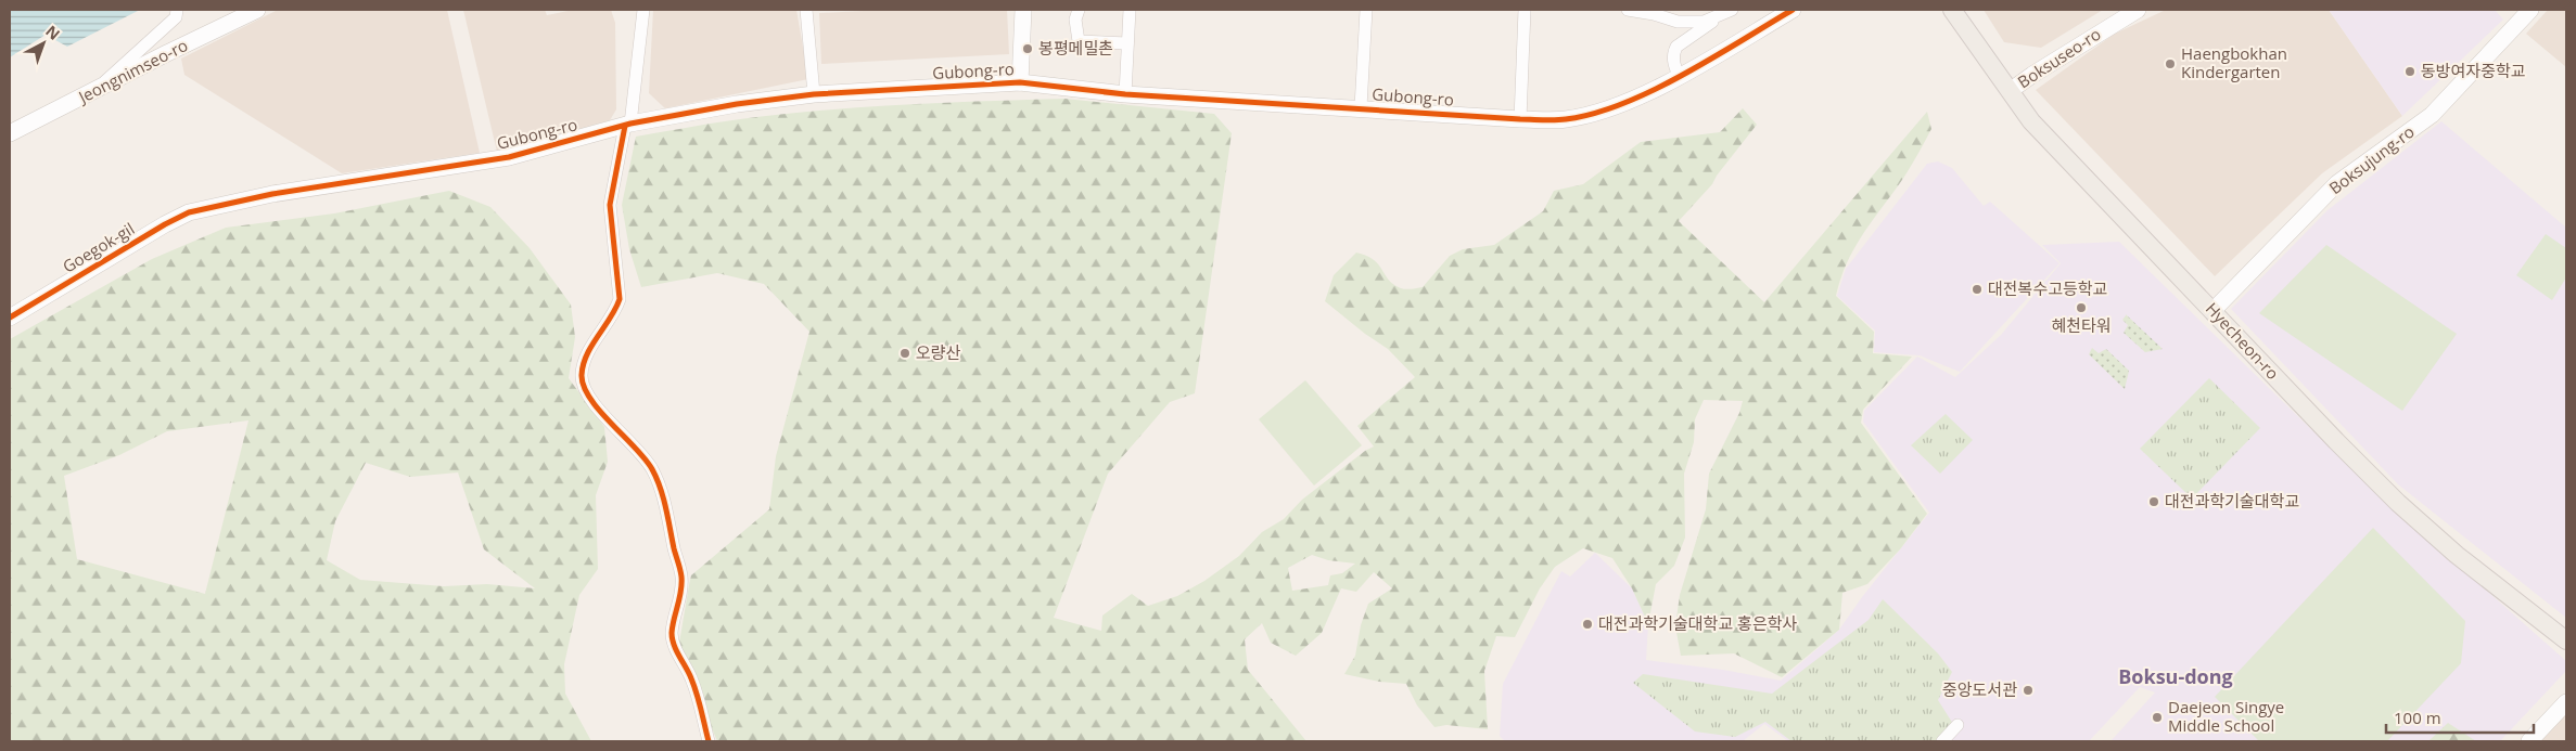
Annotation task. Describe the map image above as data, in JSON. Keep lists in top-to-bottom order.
{
  "streets": {
    "main road": ["Hyecheon-ro"],
    "street": [
      "Boksuseo-ro",
      "Jeongnimseo-ro",
      "Gubong-ro",
      "Boksujung-ro",
      "Goegok-gil"
    ]
  },
  "crossings": [
    ["Boksuseo-ro", "Hyecheon-ro"],
    ["Gubong-ro", "Goegok-gil"],
    ["Boksujung-ro", "Hyecheon-ro"]
  ],
  "districts": ["Boksu-dong"],
  "places": [
    "봉평메밀촌",
    "Haengbokhan Kindergarten",
    "동방여자중학교",
    "대전복수고등학교",
    "혜천타워",
    "오량산",
    "대전과학기술대학교",
    "대전과학기술대학교 홍은학사",
    "중앙도서관",
    "Daejeon Singye Middle School"
  ],
  "scale_bar": "100 m",
  "north": "top right"
}
